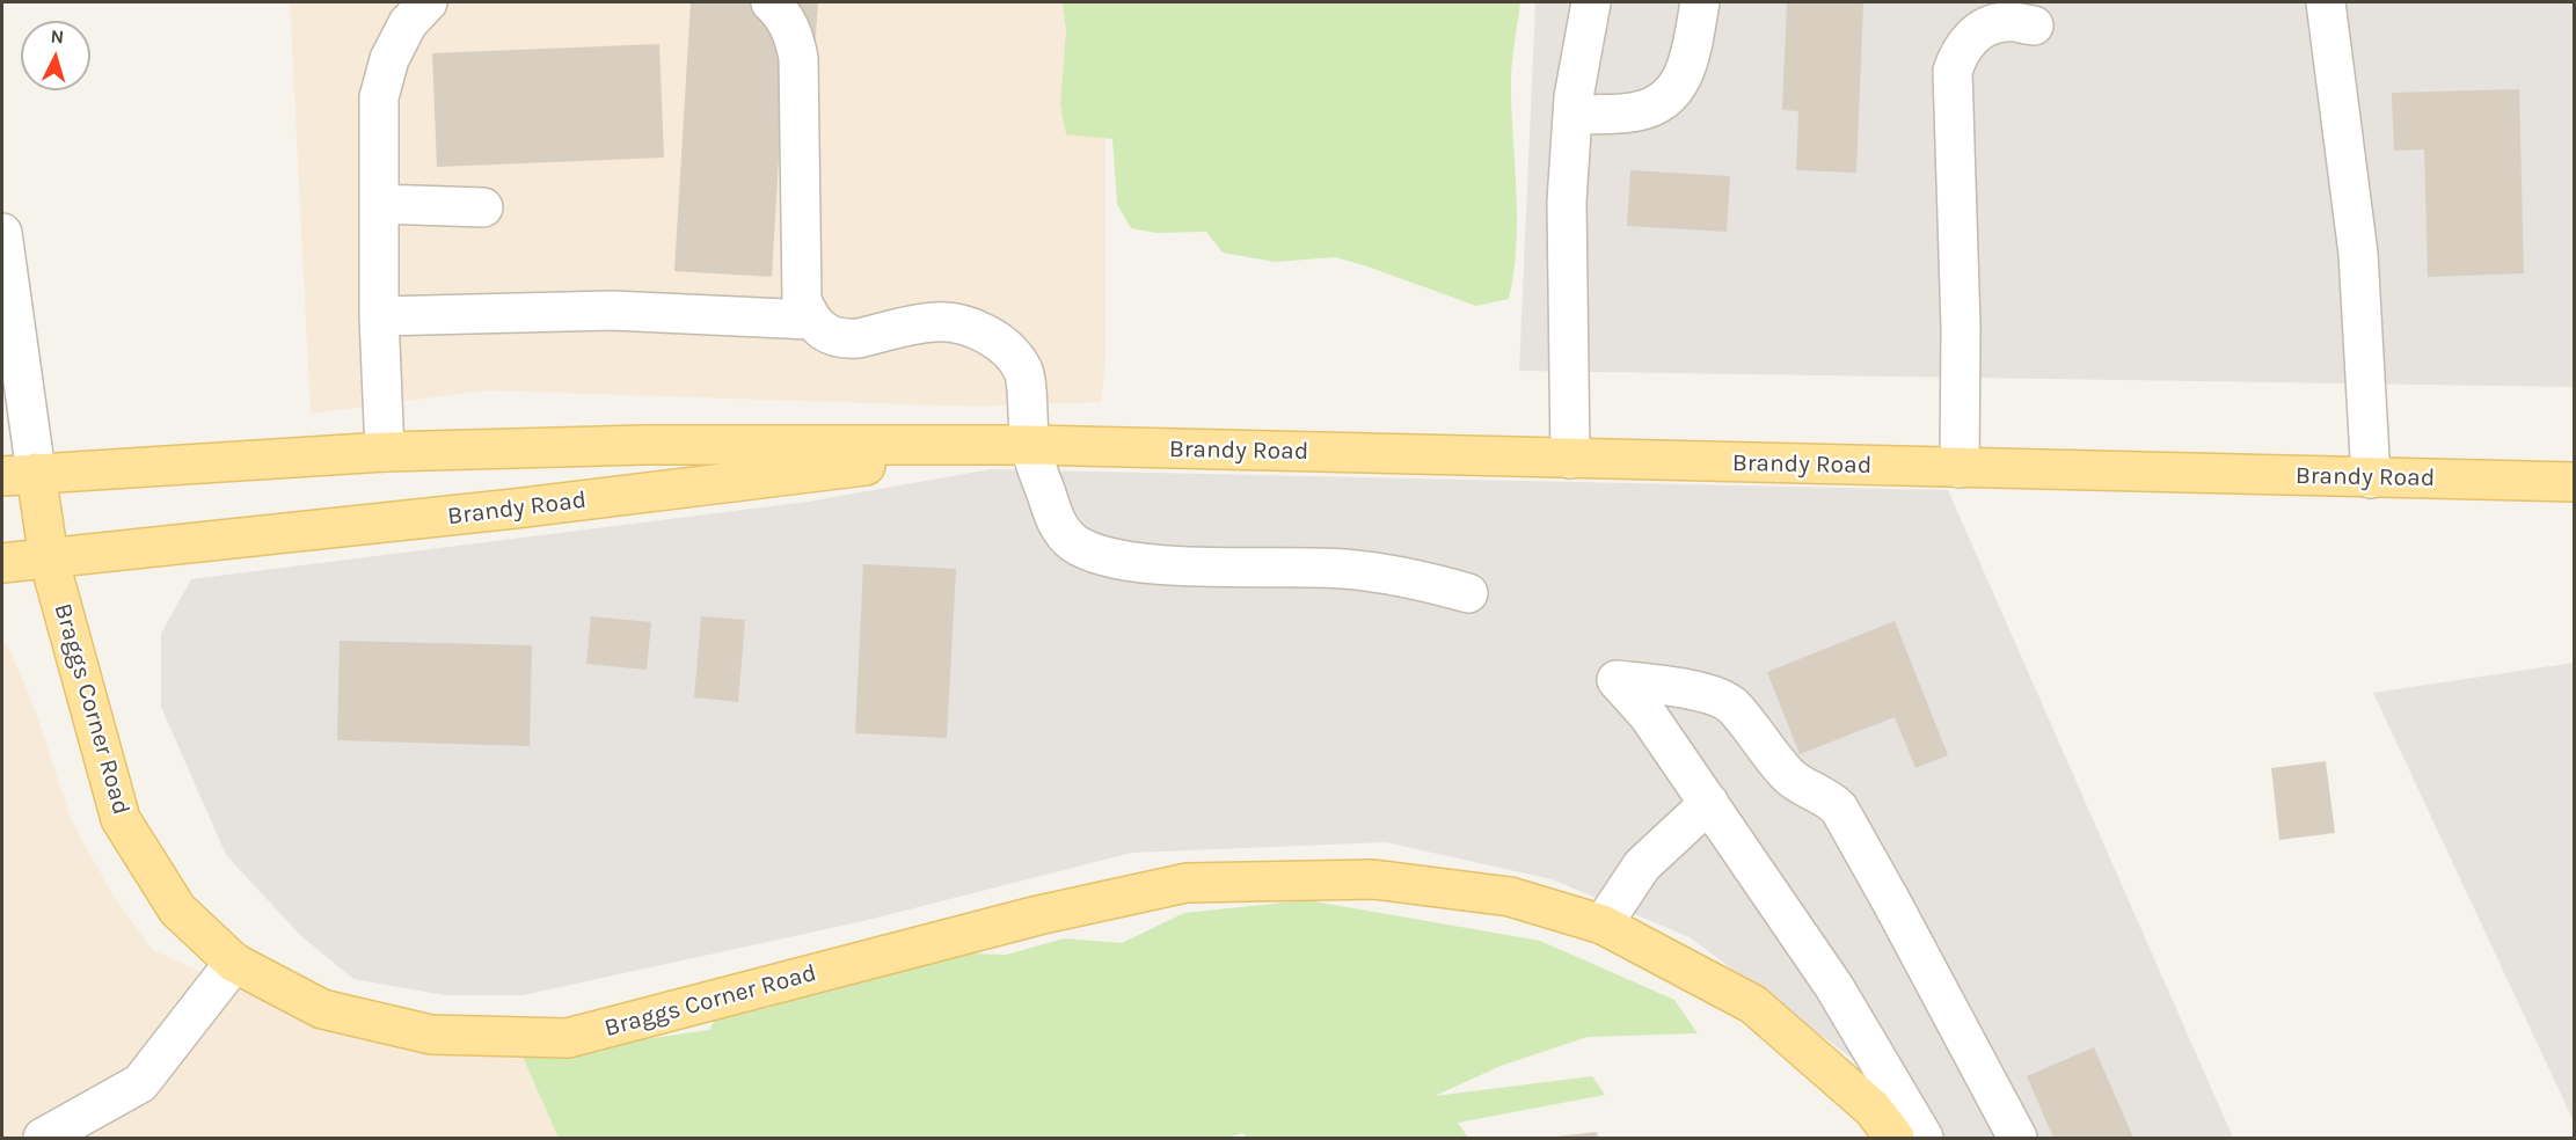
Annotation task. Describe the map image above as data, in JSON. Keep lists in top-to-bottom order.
{
  "streets": {
    "main road": ["Brandy Road", "Braggs Corner Road"]
  },
  "crossings": [
    ["Brandy Road", "Braggs Corner Road"]
  ],
  "north": "top"
}
